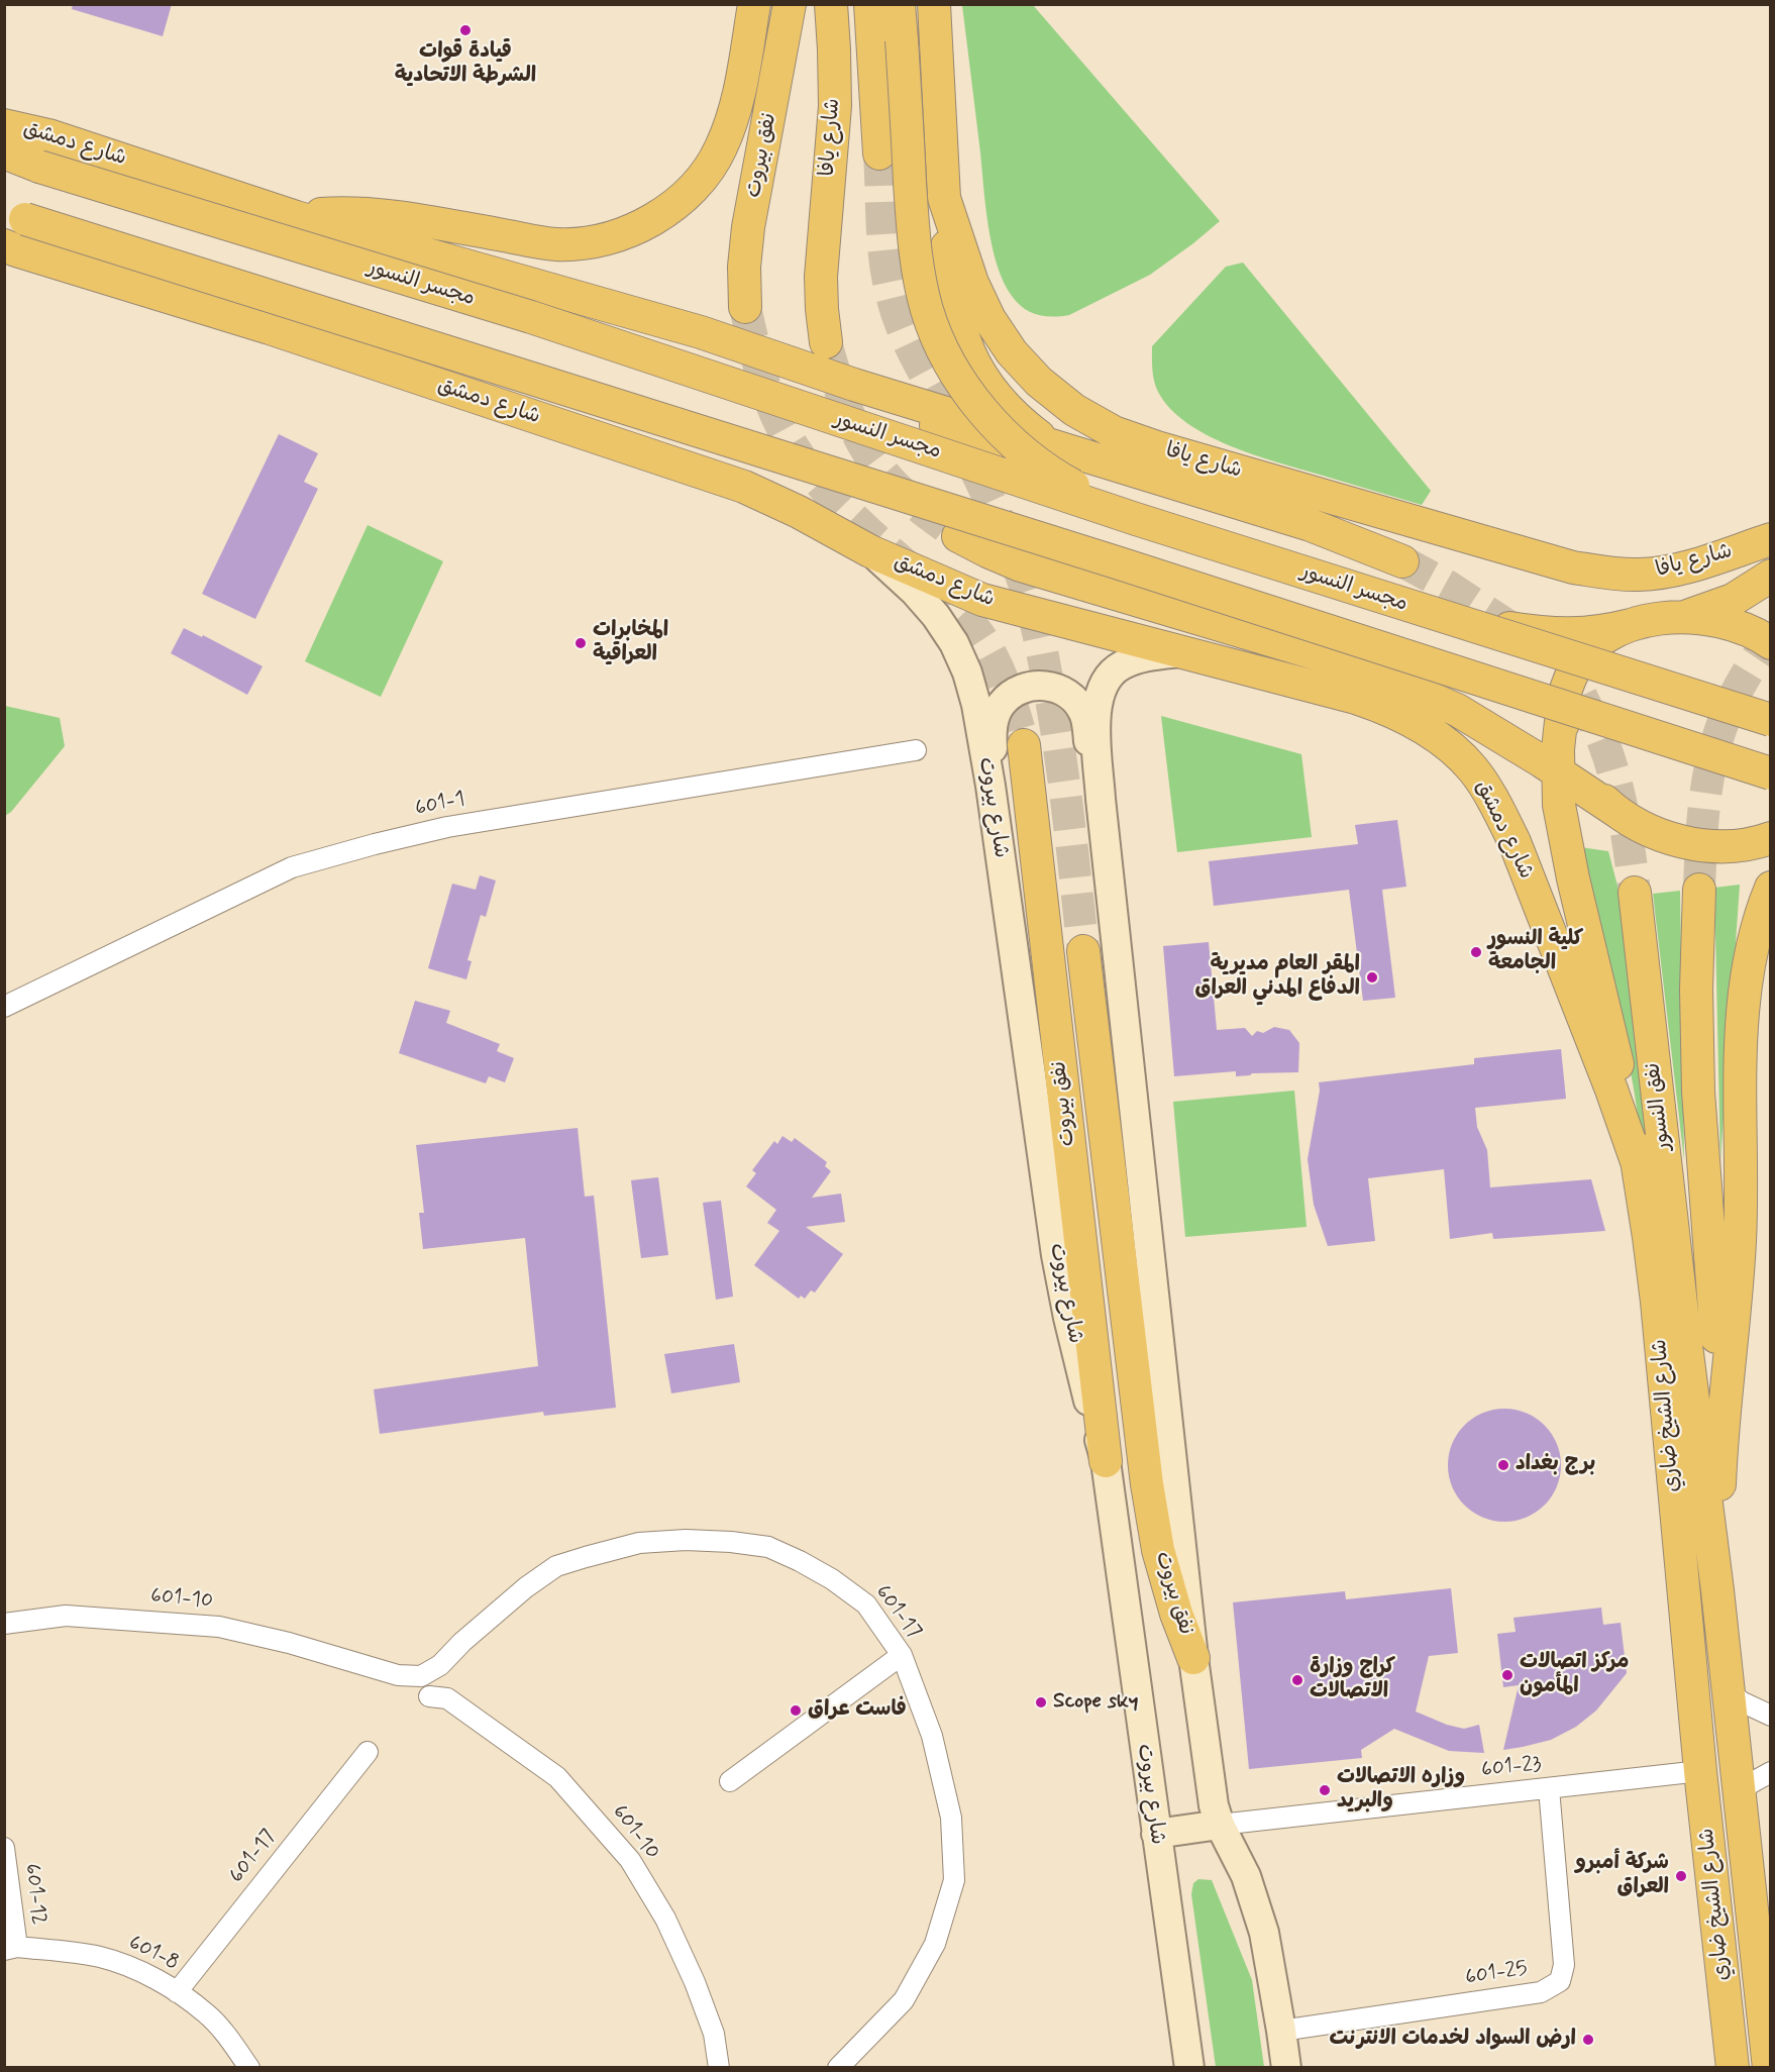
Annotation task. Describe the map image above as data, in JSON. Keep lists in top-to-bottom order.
{
  "streets": {
    "main road": [
      "شارع يافا",
      "شارع دمشق",
      "نفق بيروت",
      "مجسر النسور",
      "شارع بيروت",
      "نفق النسور",
      "شارع الشيخ ضاري"
    ],
    "street": [
      "601-1",
      "601-10",
      "601-17",
      "601-23",
      "601-12",
      "601-8",
      "601-25"
    ]
  },
  "crossings": [
    ["شارع دمشق", "شارع بيروت"],
    ["شارع دمشق", "شارع الشيخ ضاري"],
    ["نفق بيروت", "شارع بيروت"],
    ["نفق النسور", "شارع الشيخ ضاري"],
    ["شارع الشيخ ضاري", "601-23"],
    ["601-10", "601-17"],
    ["601-17", "601-8"],
    ["601-23", "601-25"],
    ["601-12", "601-8"]
  ],
  "places": [
    "قيادة قوات الشرطة الاتحادية",
    "المخابرات العراقية",
    "كلية النسور الجامعة",
    "المقر العام مديرية الدفاع المدني العراق",
    "برج بغداد",
    "مركز اتصالات المأمون",
    "كراج وزارة الاتصالات",
    "Scope sky",
    "فاست عراق",
    "وزاره الاتصالات والبريد",
    "شركة أمبرو العراق",
    "ارض السواد لخدمات الانترنت"
  ]
}
